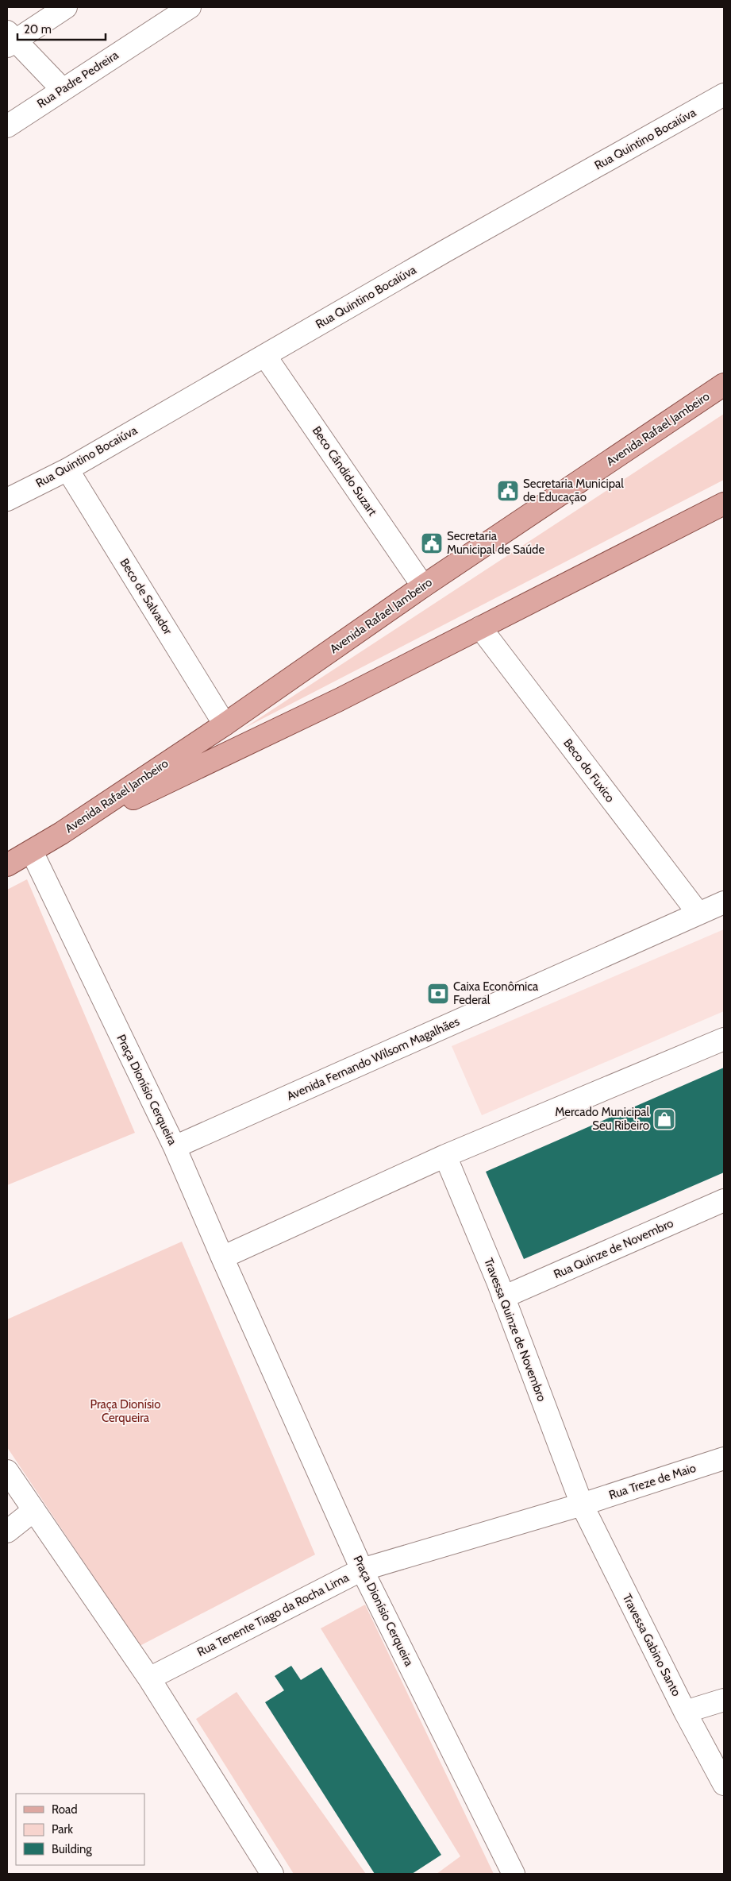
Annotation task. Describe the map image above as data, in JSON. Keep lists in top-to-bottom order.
{
  "streets": {
    "main road": ["Avenida Rafael Jambeiro"],
    "street": [
      "Rua Padre Pedreira",
      "Rua Quintino Bocaiúva",
      "Beco Cândido Suzart",
      "Beco de Salvador",
      "Beco do Fuxico",
      "Avenida Fernando Wilsom Magalhães",
      "Praça Dionísio Cerqueira",
      "Rua Quinze de Novembro",
      "Travessa Quinze de Novembro",
      "Rua Treze de Maio",
      "Rua Tenente Tiago da Rocha Lima",
      "Travessa Gabino Santo"
    ]
  },
  "crossings": [
    ["Rua Quintino Bocaiúva", "Beco Cândido Suzart"],
    ["Rua Quintino Bocaiúva", "Beco de Salvador"],
    ["Avenida Rafael Jambeiro", "Beco Cândido Suzart"],
    ["Avenida Rafael Jambeiro", "Beco de Salvador"],
    ["Avenida Rafael Jambeiro", "Beco do Fuxico"],
    ["Beco do Fuxico", "Avenida Fernando Wilsom Magalhães"],
    ["Avenida Fernando Wilsom Magalhães", "Praça Dionísio Cerqueira"],
    ["Praça Dionísio Cerqueira", "Rua Tenente Tiago da Rocha Lima"],
    ["Rua Quinze de Novembro", "Travessa Quinze de Novembro"],
    ["Travessa Quinze de Novembro", "Rua Treze de Maio"],
    ["Travessa Quinze de Novembro", "Rua Tenente Tiago da Rocha Lima"],
    ["Travessa Quinze de Novembro", "Travessa Gabino Santo"],
    ["Rua Treze de Maio", "Rua Tenente Tiago da Rocha Lima"],
    ["Rua Treze de Maio", "Travessa Gabino Santo"],
    ["Rua Tenente Tiago da Rocha Lima", "Travessa Gabino Santo"]
  ],
  "parks": ["Praça Dionísio Cerqueira"],
  "places": {
    "public building": ["Secretaria Municipal de Educação", "Secretaria Municipal de Saúde"],
    "bank": ["Caixa Econômica Federal"],
    "shop": ["Mercado Municipal Seu Ribeiro"]
  },
  "legend": ["Road", "Park", "Building"],
  "scale_bar": "20 m"
}
